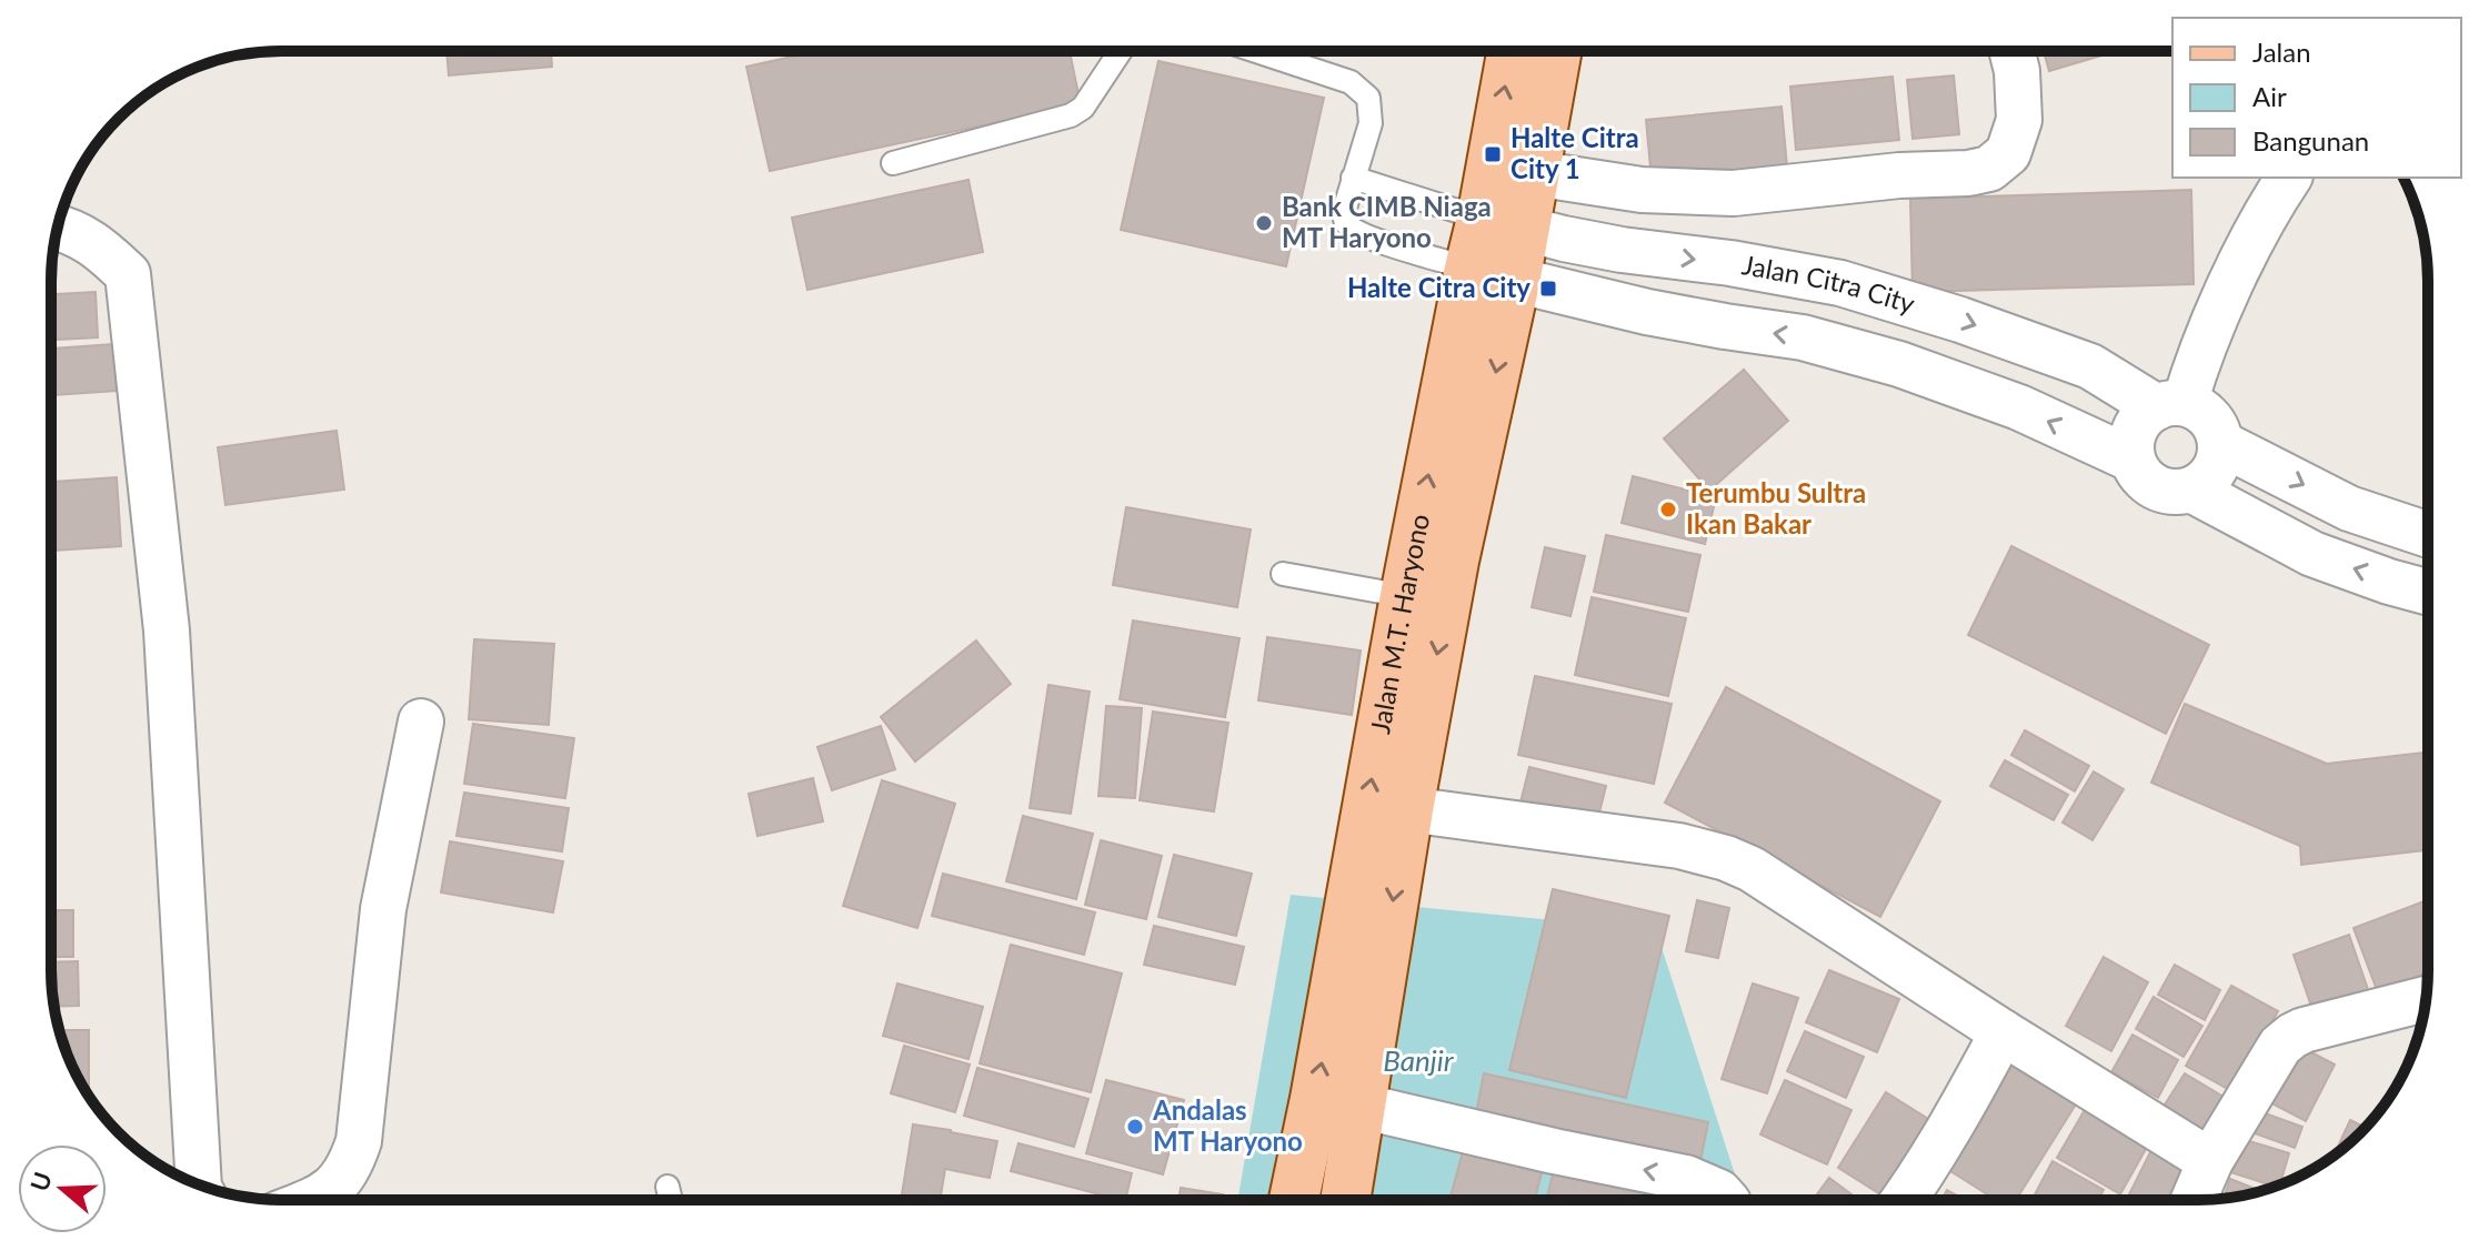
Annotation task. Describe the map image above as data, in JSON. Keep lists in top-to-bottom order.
{
  "streets": {
    "main road": ["Jalan M.T. Haryono"],
    "street": ["Jalan Citra City"]
  },
  "crossings": [
    ["Jalan Citra City", "Jalan M.T. Haryono"]
  ],
  "water": ["Banjir"],
  "places": {
    "transit": ["Halte Citra City 1", "Halte Citra City"],
    "other": ["Bank CIMB Niaga MT Haryono", "Terumbu Sultra Ikan Bakar", "Andalas MT Haryono"]
  },
  "legend": ["Jalan", "Air", "Bangunan"],
  "north": "left"
}
